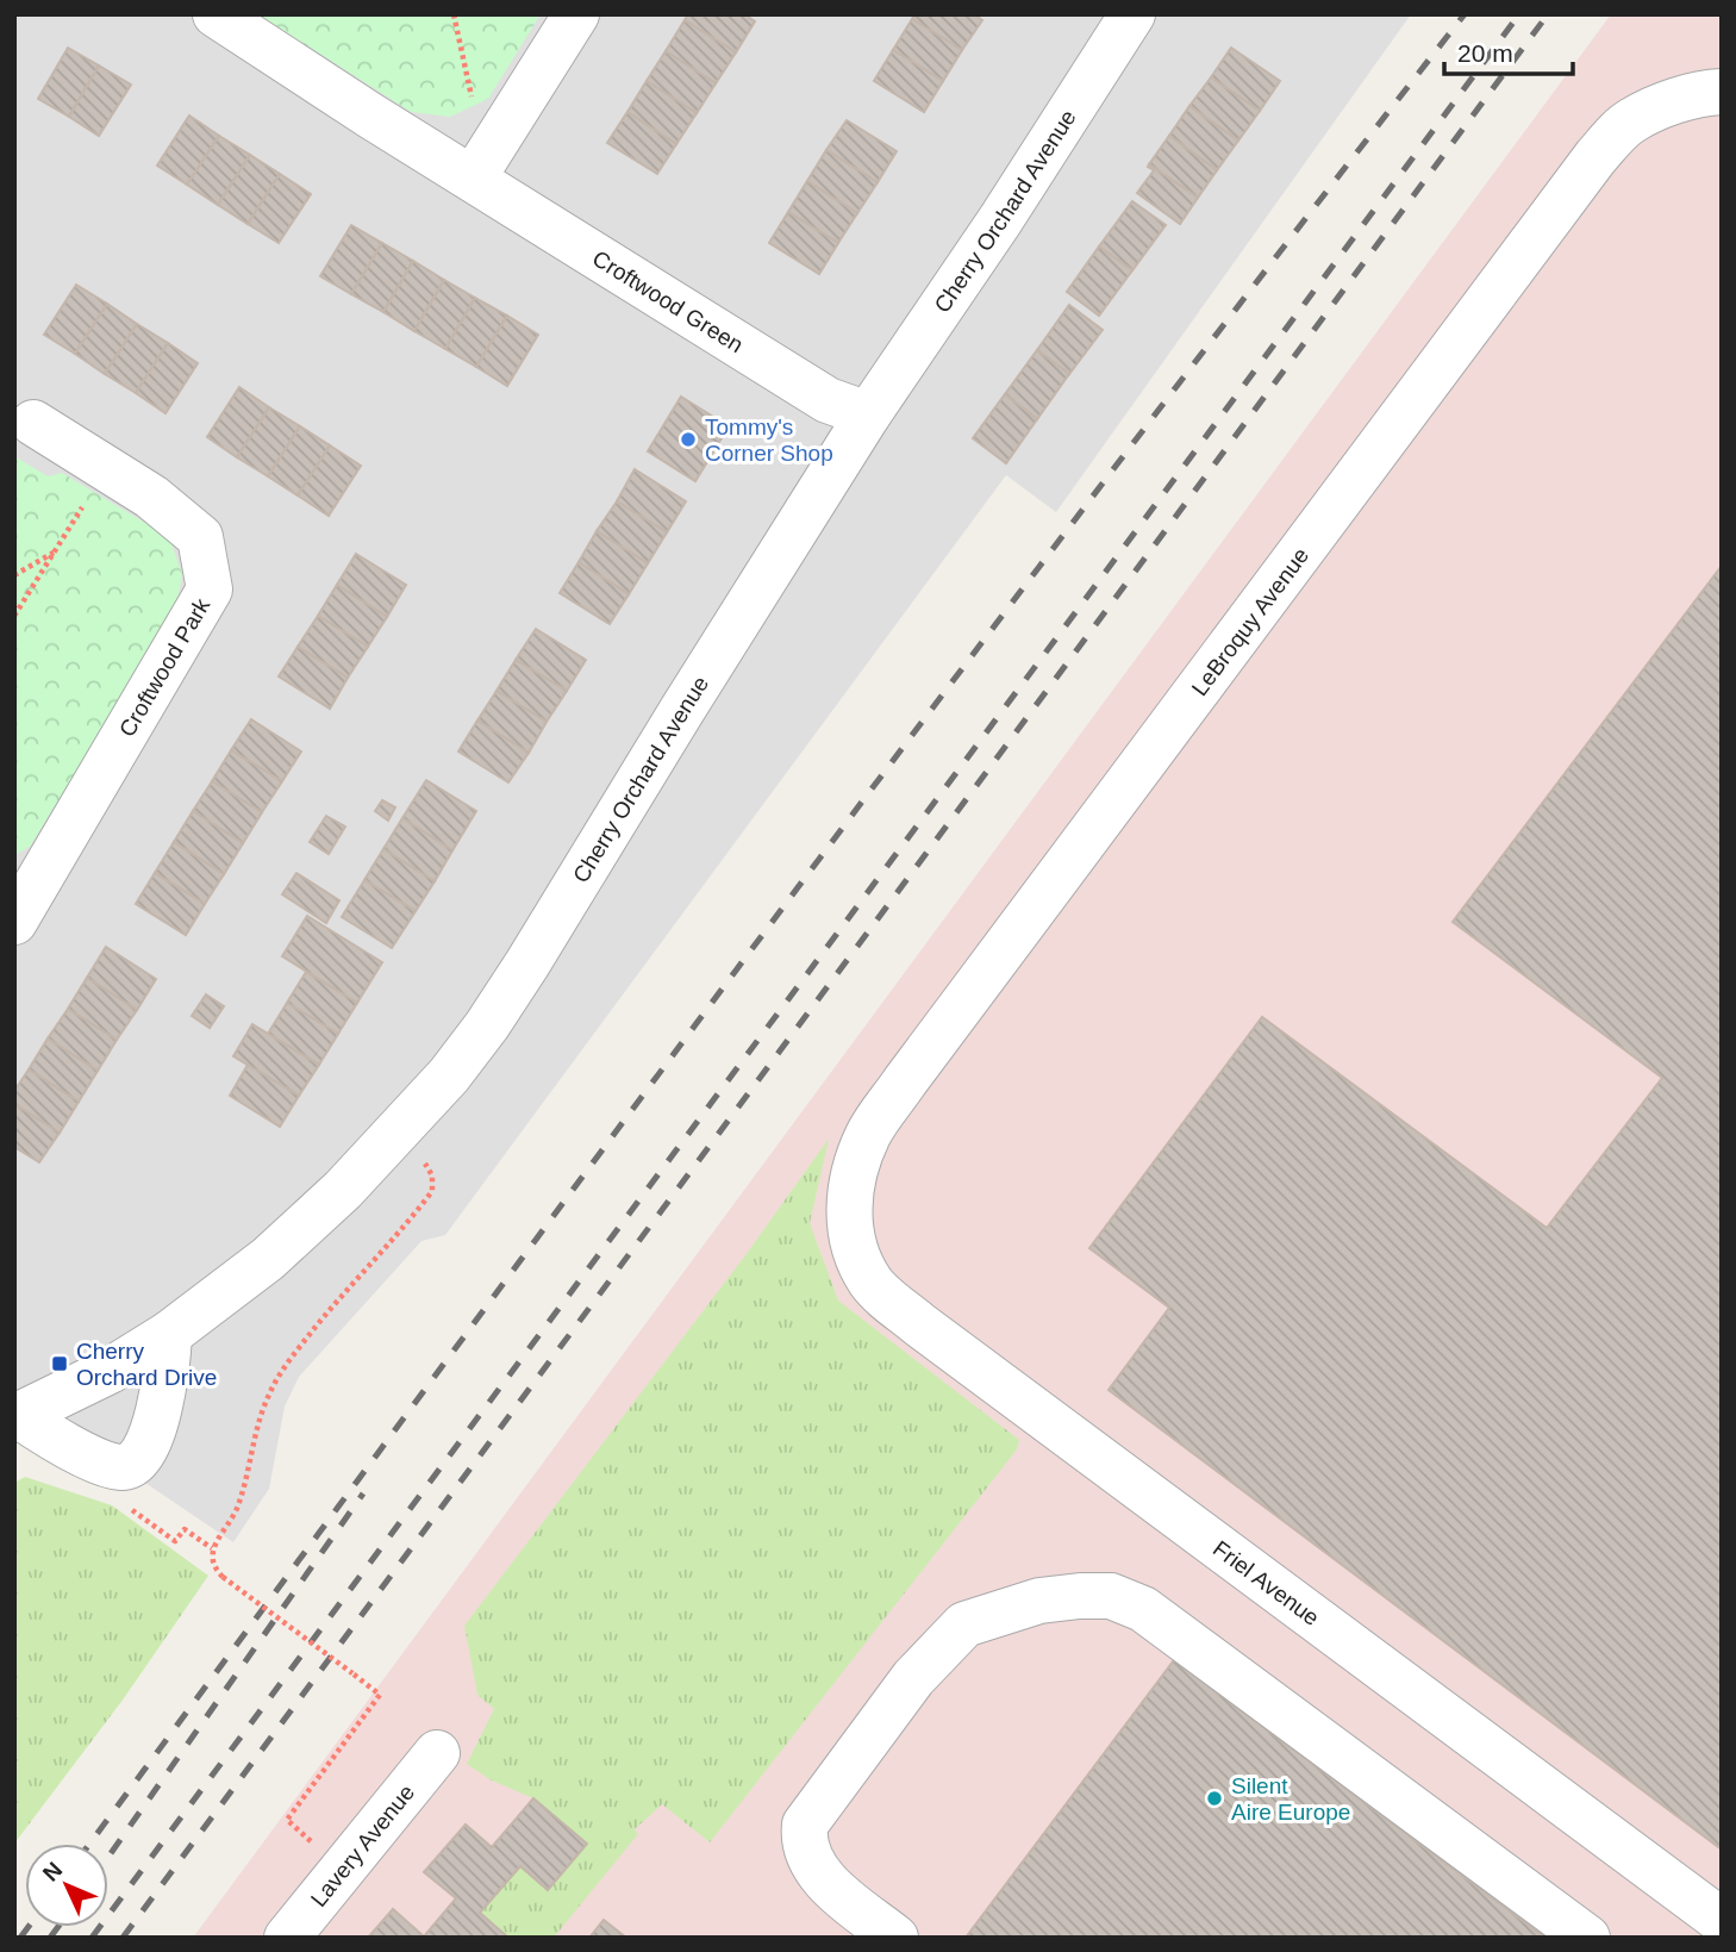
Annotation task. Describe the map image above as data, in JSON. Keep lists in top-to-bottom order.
{
  "streets": {
    "street": [
      "Cherry Orchard Avenue",
      "Croftwood Green",
      "LeBroquy Avenue",
      "Croftwood Park",
      "Friel Avenue",
      "Lavery Avenue"
    ]
  },
  "crossings": [
    ["Cherry Orchard Avenue", "Croftwood Green"],
    ["LeBroquy Avenue", "Friel Avenue"]
  ],
  "places": {
    "other": ["Tommy's Corner Shop", "Silent Aire Europe"],
    "transit": ["Cherry Orchard Drive"]
  },
  "scale_bar": "20 m",
  "north": "top left"
}
